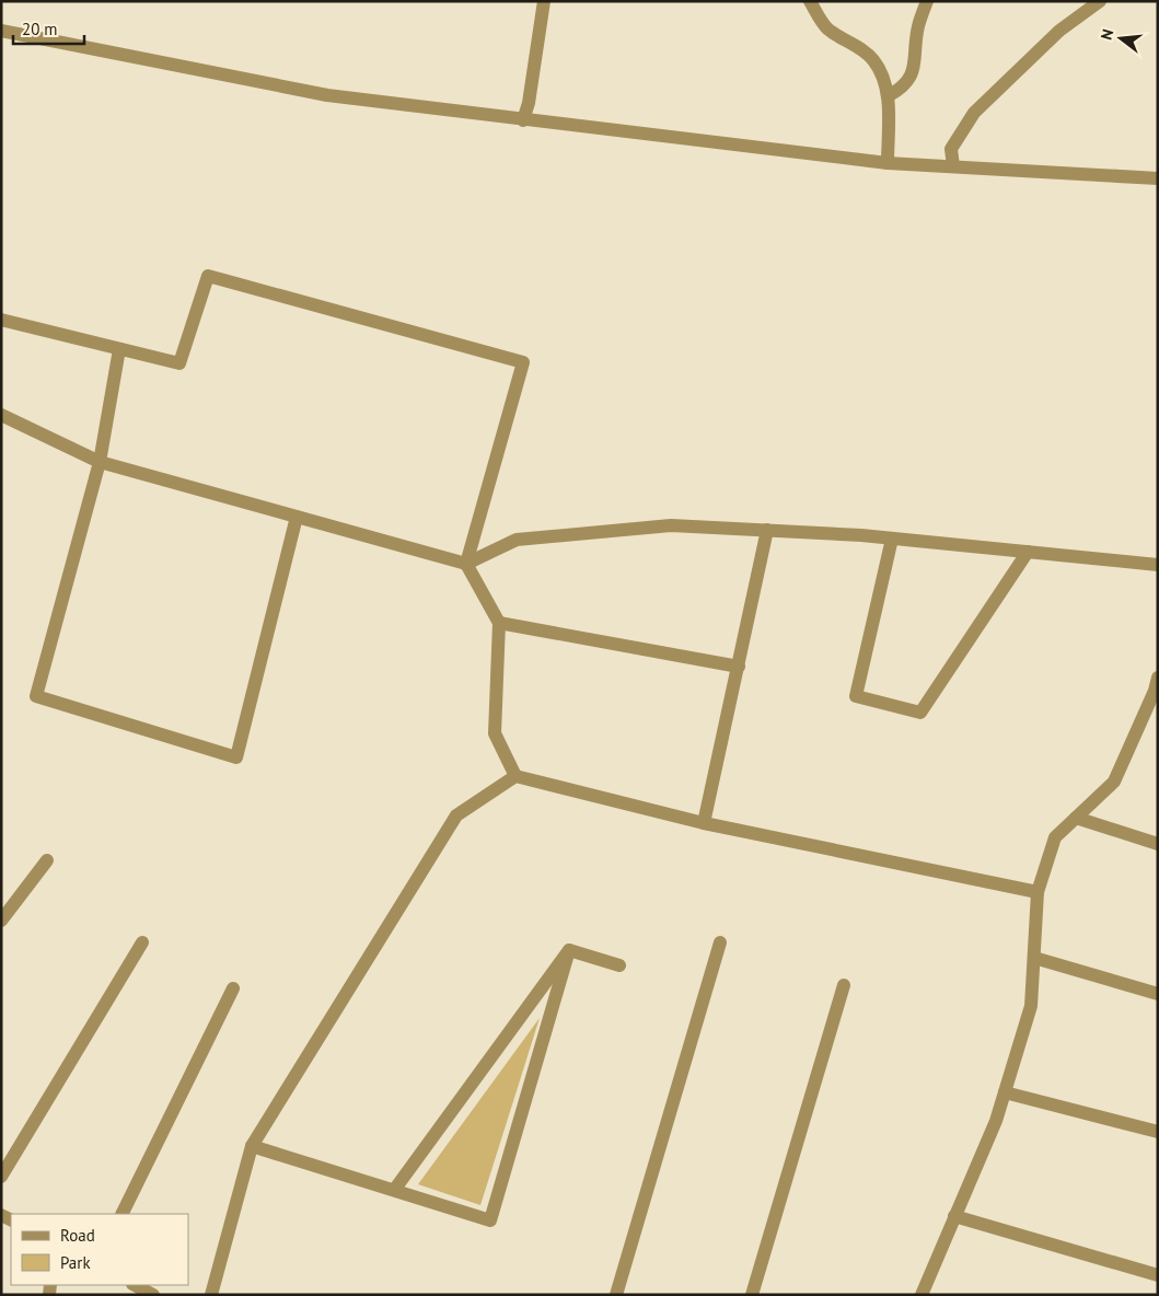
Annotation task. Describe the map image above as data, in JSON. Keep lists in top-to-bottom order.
{
  "legend": ["Road", "Park"],
  "scale_bar": "20 m",
  "north": "left"
}
